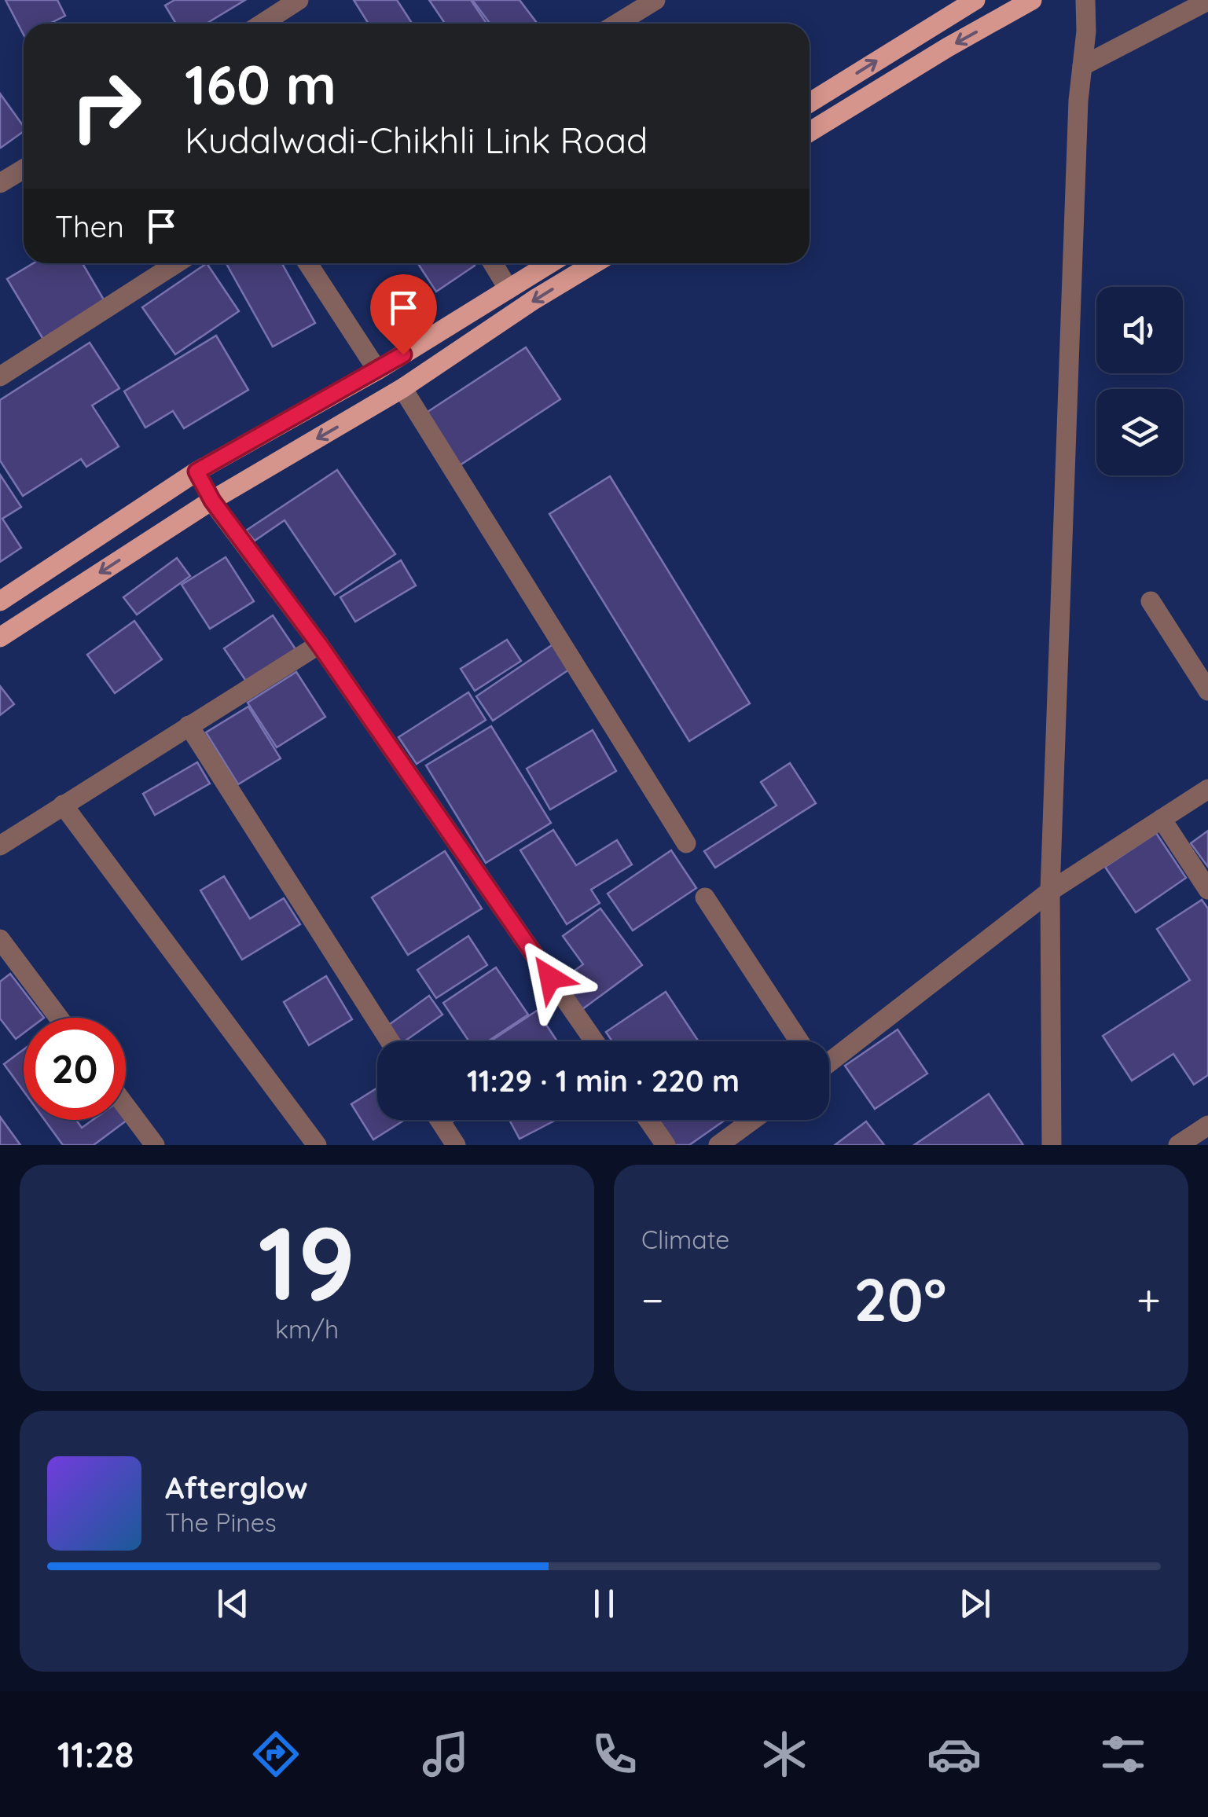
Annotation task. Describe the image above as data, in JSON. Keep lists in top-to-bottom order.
{
  "page": {
    "turn": ["160 m", "Kudalwadi-Chikhli Link Road"],
    "then": "Then",
    "limit": "20",
    "trip": "11:29 · 1 min · 220 m",
    "tile": [
      ["19", "km/h"],
      "Climate"
    ],
    "heat": ["−", "20°", "+"],
    "song": ["Afterglow", "The Pines"],
    "tabs": "11:28"
  }
}
